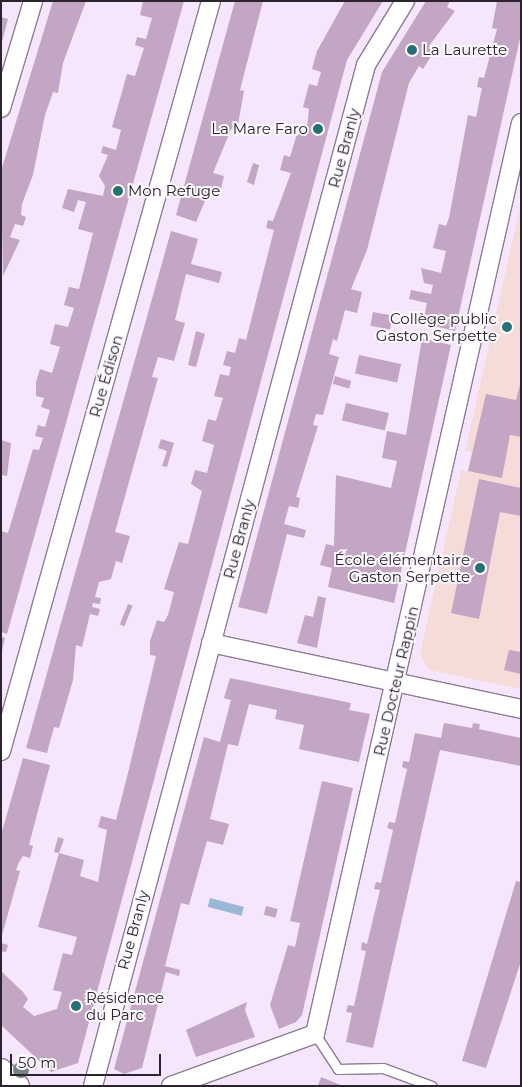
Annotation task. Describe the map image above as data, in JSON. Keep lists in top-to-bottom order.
{
  "streets": {
    "street": ["Rue Branly", "Rue Édison", "Rue Docteur Rappin"]
  },
  "places": [
    "La Laurette",
    "La Mare Faro",
    "Mon Refuge",
    "Collège public Gaston Serpette",
    "École élémentaire Gaston Serpette",
    "Résidence du Parc"
  ],
  "scale_bar": "50 m"
}
